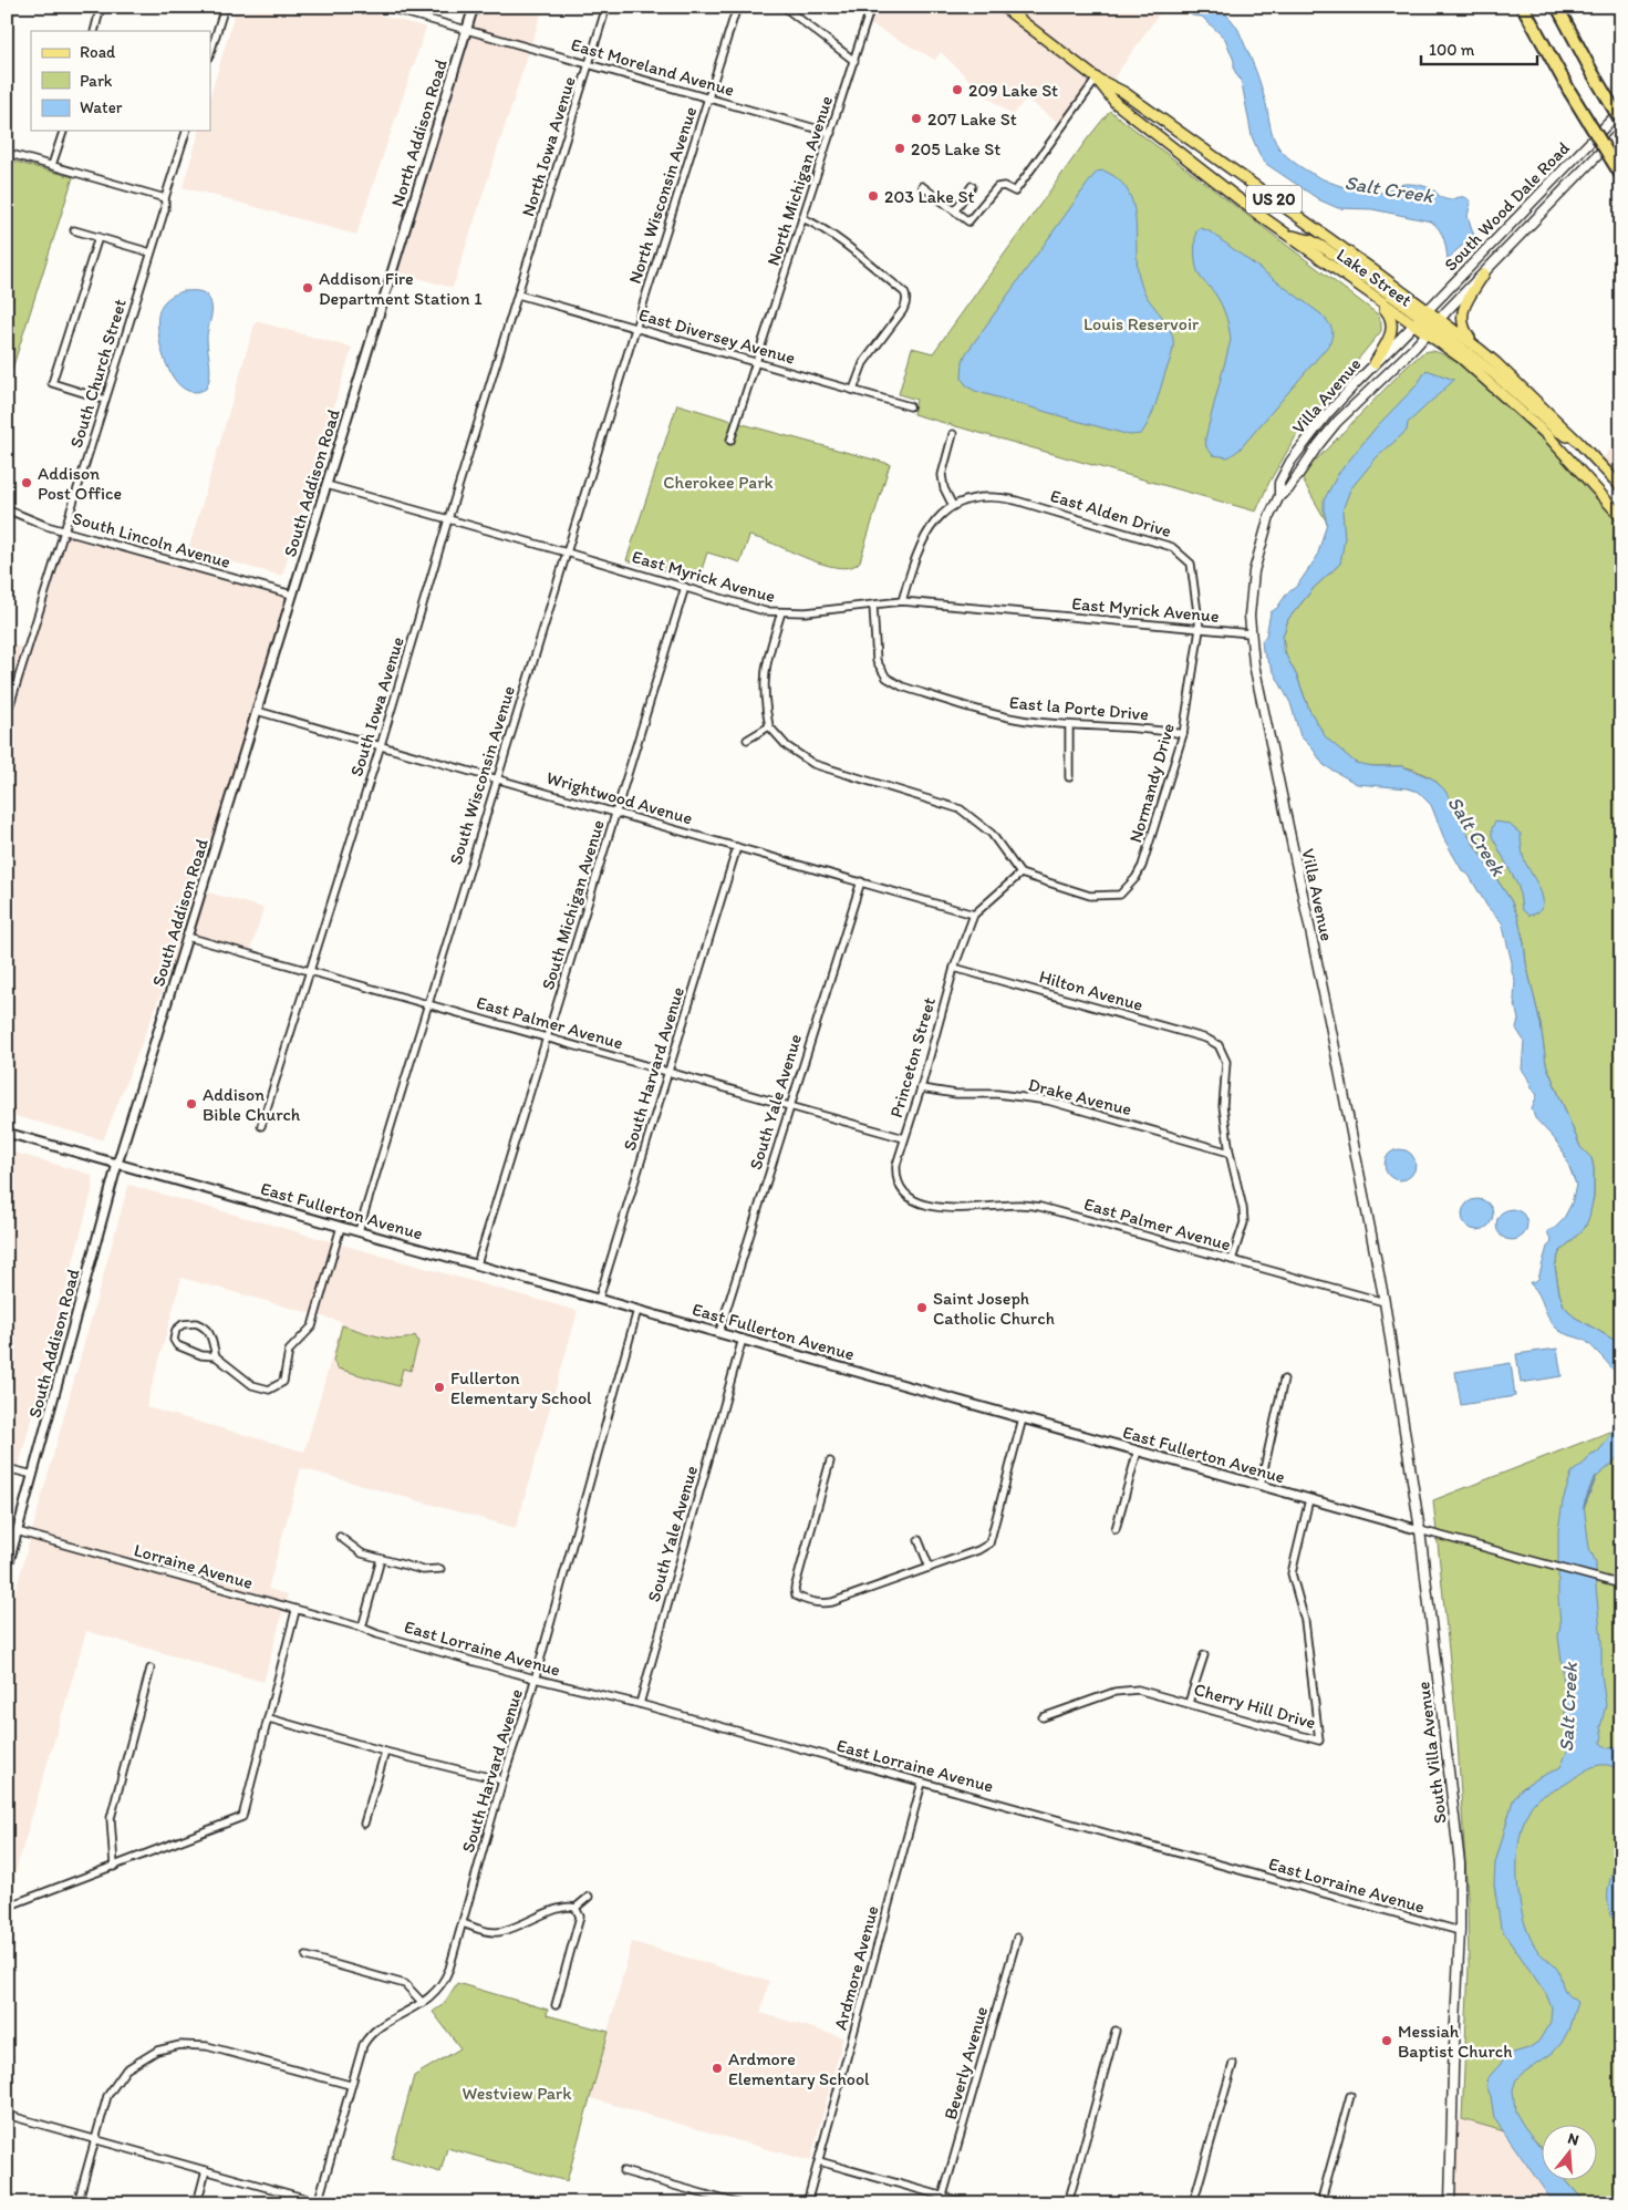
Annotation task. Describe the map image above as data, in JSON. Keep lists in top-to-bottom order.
{
  "streets": {
    "main road": [
      "US 20",
      "South Wood Dale Road",
      "Lake Street",
      "Villa Avenue",
      "South Villa Avenue"
    ],
    "street": [
      "East Moreland Avenue",
      "North Addison Road",
      "North Iowa Avenue",
      "North Michigan Avenue",
      "North Wisconsin Avenue",
      "East Diversey Avenue",
      "South Church Street",
      "South Addison Road",
      "East Alden Drive",
      "South Lincoln Avenue",
      "East Myrick Avenue",
      "South Iowa Avenue",
      "East la Porte Drive",
      "South Wisconsin Avenue",
      "Normandy Drive",
      "Wrightwood Avenue",
      "South Michigan Avenue",
      "Hilton Avenue",
      "East Palmer Avenue",
      "Princeton Street",
      "South Harvard Avenue",
      "Drake Avenue",
      "South Yale Avenue",
      "East Fullerton Avenue",
      "Lorraine Avenue",
      "East Lorraine Avenue",
      "Cherry Hill Drive",
      "Ardmore Avenue",
      "Beverly Avenue"
    ]
  },
  "crossings": [
    ["East Moreland Avenue", "North Addison Road"],
    ["East Moreland Avenue", "North Iowa Avenue"],
    ["East Moreland Avenue", "North Michigan Avenue"],
    ["East Moreland Avenue", "North Wisconsin Avenue"],
    ["North Addison Road", "South Addison Road"],
    ["North Iowa Avenue", "East Diversey Avenue"],
    ["North Iowa Avenue", "South Iowa Avenue"],
    ["North Michigan Avenue", "East Diversey Avenue"],
    ["North Wisconsin Avenue", "East Diversey Avenue"],
    ["North Wisconsin Avenue", "South Wisconsin Avenue"],
    ["South Wood Dale Road", "Lake Street"],
    ["South Wood Dale Road", "Villa Avenue"],
    ["Lake Street", "Villa Avenue"],
    ["East Diversey Avenue", "South Iowa Avenue"],
    ["East Diversey Avenue", "South Wisconsin Avenue"],
    ["South Church Street", "South Lincoln Avenue"],
    ["Villa Avenue", "East Myrick Avenue"],
    ["Villa Avenue", "East Palmer Avenue"],
    ["Villa Avenue", "South Villa Avenue"],
    ["South Addison Road", "South Lincoln Avenue"],
    ["South Addison Road", "East Myrick Avenue"],
    ["South Addison Road", "Wrightwood Avenue"],
    ["South Addison Road", "East Palmer Avenue"],
    ["South Addison Road", "East Fullerton Avenue"],
    ["South Addison Road", "Lorraine Avenue"],
    ["East Alden Drive", "East Myrick Avenue"],
    ["East Alden Drive", "Normandy Drive"],
    ["East Myrick Avenue", "South Iowa Avenue"],
    ["East Myrick Avenue", "East la Porte Drive"],
    ["East Myrick Avenue", "South Wisconsin Avenue"],
    ["East Myrick Avenue", "Normandy Drive"],
    ["East Myrick Avenue", "South Michigan Avenue"],
    ["South Iowa Avenue", "Wrightwood Avenue"],
    ["South Iowa Avenue", "East Palmer Avenue"],
    ["East la Porte Drive", "Normandy Drive"],
    ["South Wisconsin Avenue", "Wrightwood Avenue"],
    ["South Wisconsin Avenue", "East Palmer Avenue"],
    ["South Wisconsin Avenue", "East Fullerton Avenue"],
    ["Wrightwood Avenue", "South Michigan Avenue"],
    ["Wrightwood Avenue", "Princeton Street"],
    ["Wrightwood Avenue", "South Harvard Avenue"],
    ["Wrightwood Avenue", "South Yale Avenue"],
    ["South Michigan Avenue", "East Palmer Avenue"],
    ["South Michigan Avenue", "East Fullerton Avenue"],
    ["Hilton Avenue", "Princeton Street"],
    ["Hilton Avenue", "Drake Avenue"],
    ["East Palmer Avenue", "Princeton Street"],
    ["East Palmer Avenue", "South Harvard Avenue"],
    ["East Palmer Avenue", "South Yale Avenue"],
    ["East Palmer Avenue", "South Villa Avenue"],
    ["Princeton Street", "Drake Avenue"],
    ["South Harvard Avenue", "East Fullerton Avenue"],
    ["South Harvard Avenue", "East Lorraine Avenue"],
    ["South Yale Avenue", "East Fullerton Avenue"],
    ["South Yale Avenue", "East Lorraine Avenue"],
    ["East Fullerton Avenue", "Cherry Hill Drive"],
    ["East Fullerton Avenue", "South Villa Avenue"],
    ["Lorraine Avenue", "East Lorraine Avenue"],
    ["East Lorraine Avenue", "South Villa Avenue"],
    ["East Lorraine Avenue", "Ardmore Avenue"]
  ],
  "water": ["Salt Creek"],
  "parks": ["Louis Reservoir", "Cherokee Park", "Westview Park"],
  "places": [
    "209 Lake St",
    "207 Lake St",
    "205 Lake St",
    "203 Lake St",
    "Addison Fire Department Station 1",
    "Addison Post Office",
    "Addison Bible Church",
    "Saint Joseph Catholic Church",
    "Fullerton Elementary School",
    "Messiah Baptist Church",
    "Ardmore Elementary School"
  ],
  "legend": ["Road", "Park", "Water"],
  "scale_bar": "100 m",
  "north": "top"
}
